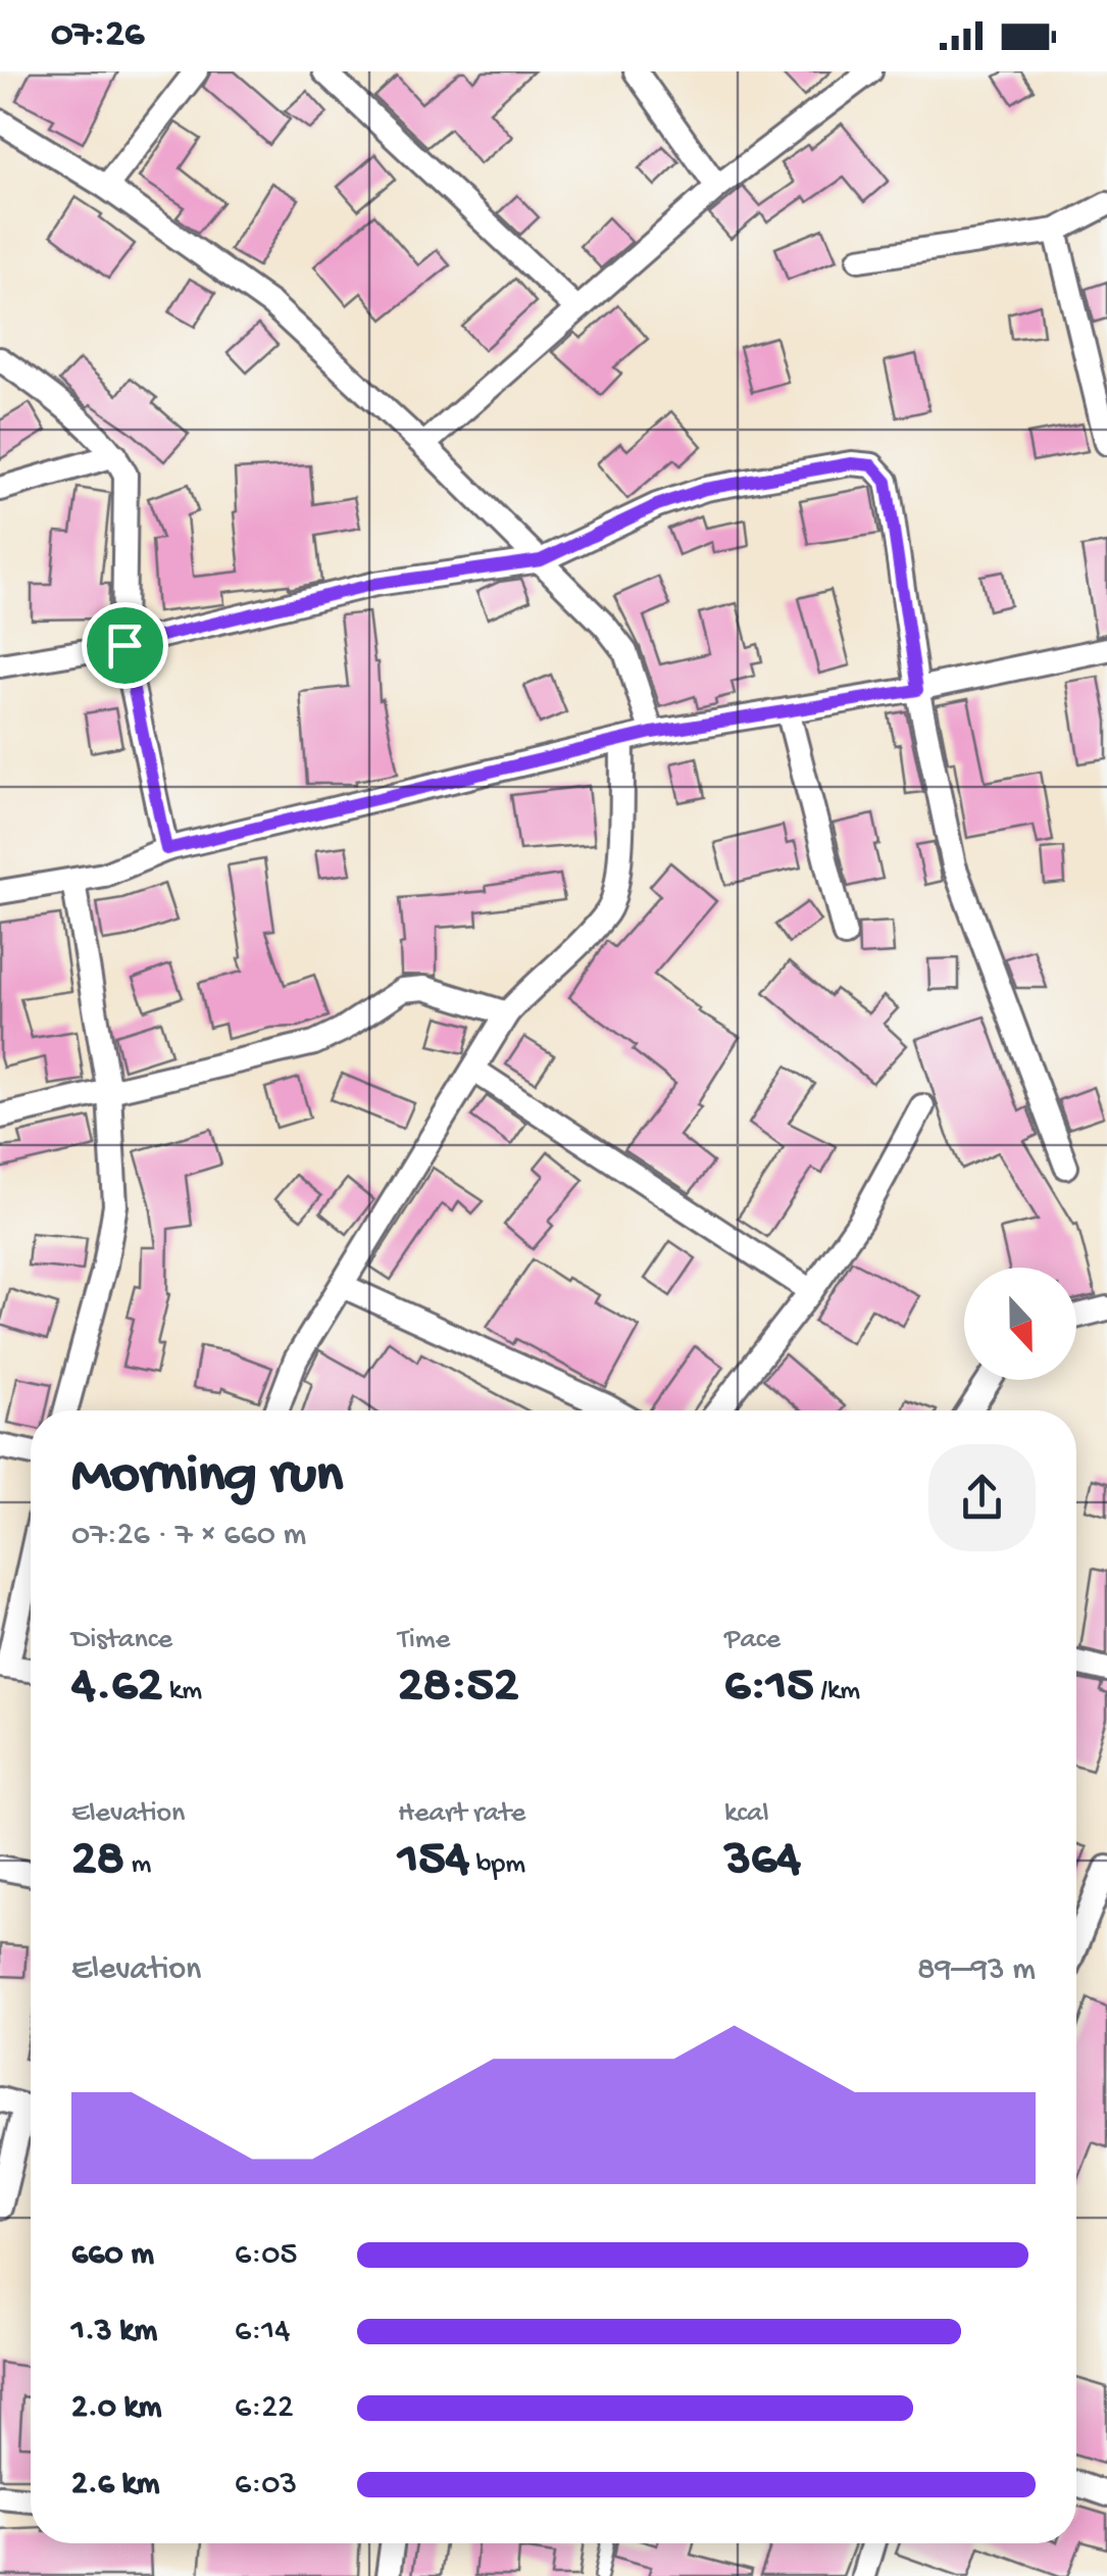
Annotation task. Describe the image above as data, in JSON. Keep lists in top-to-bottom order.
{
  "north": "bottom",
  "page": {
    "status": "07:26",
    "heading": ["Morning run", "07:26 · 7 × 660 m"],
    "stats": [
      ["Distance", "4.62 km"],
      ["Time", "28:52"],
      ["Pace", "6:15 /km"],
      ["Elevation", "28 m"],
      ["Heart rate", "154 bpm"],
      ["kcal", "364"]
    ],
    "chart": ["Elevation", "89–93 m"],
    "list": [
      {
        "name": "660 m",
        "note": "6:05"
      },
      {
        "name": "1.3 km",
        "note": "6:14"
      },
      {
        "name": "2.0 km",
        "note": "6:22"
      },
      {
        "name": "2.6 km",
        "note": "6:03"
      }
    ]
  }
}
